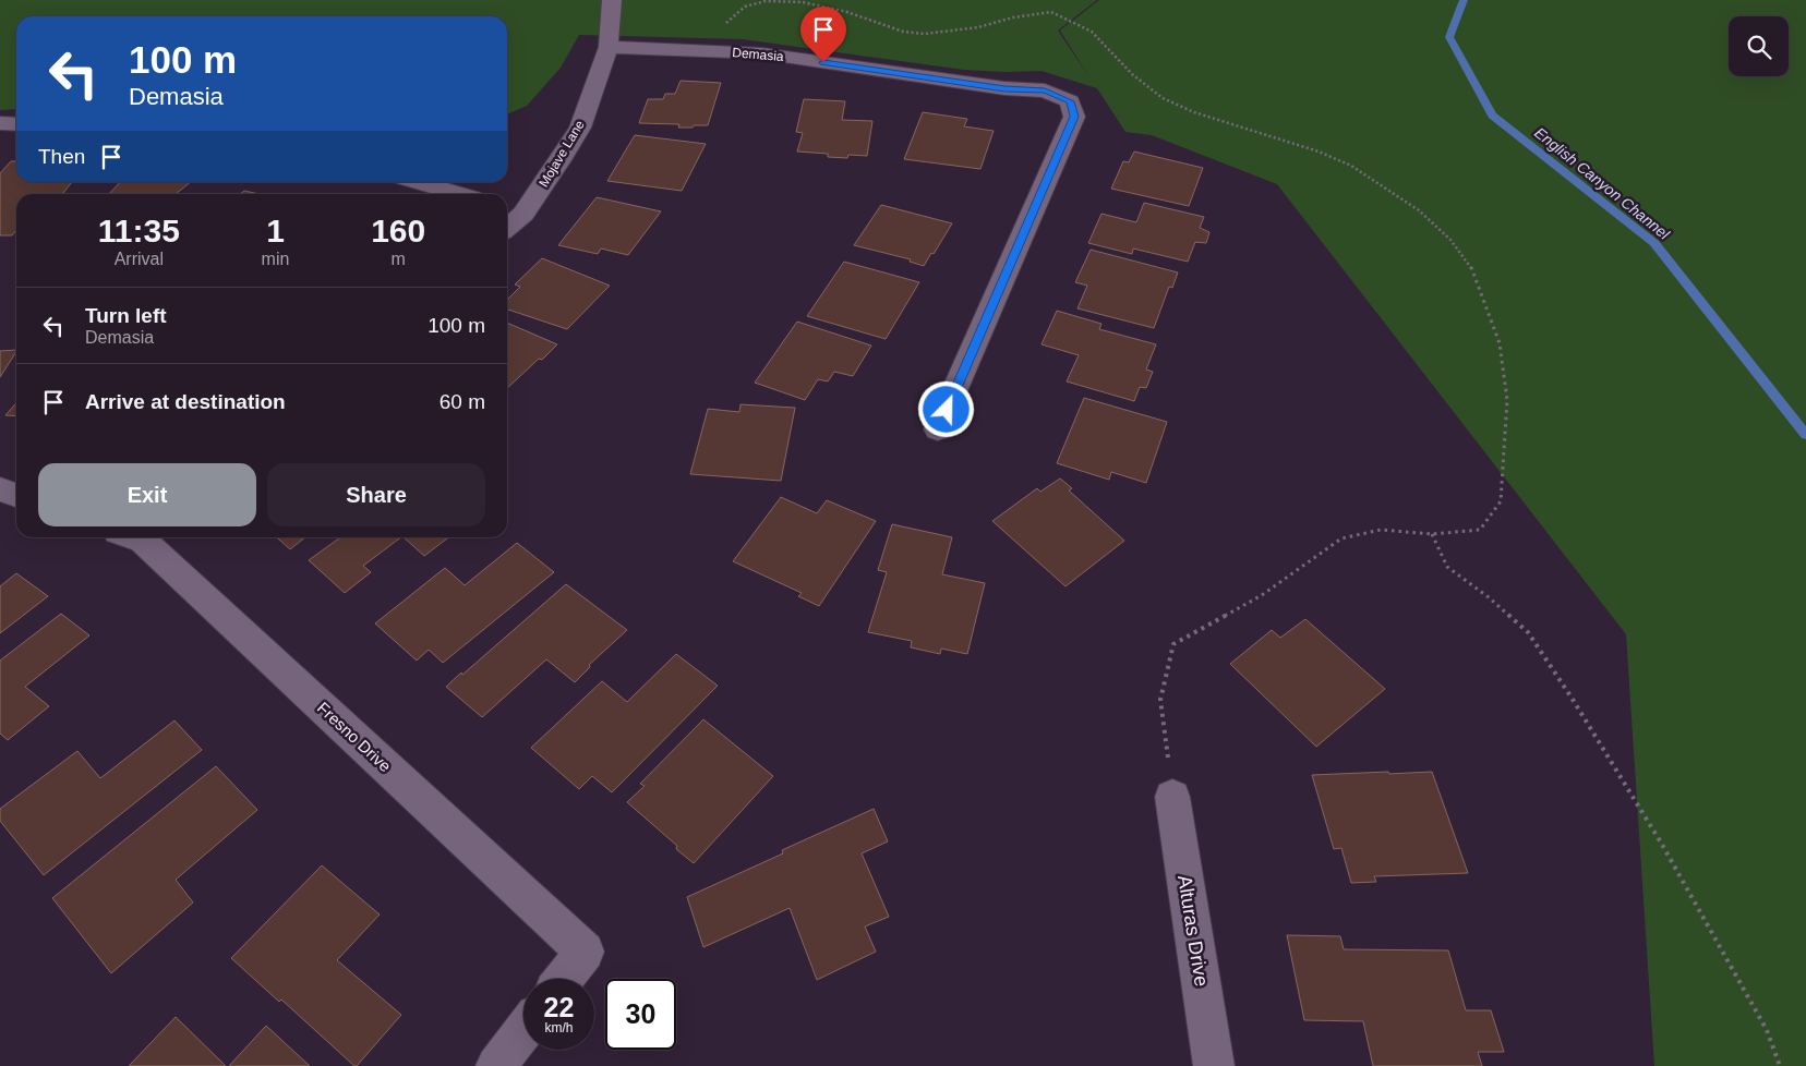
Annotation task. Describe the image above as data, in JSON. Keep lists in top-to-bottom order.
{
  "streets": {
    "street": [
      "Demasia",
      "Mojave Lane",
      "Fresno Drive",
      "Alturas Drive"
    ]
  },
  "crossings": [
    ["Demasia", "Mojave Lane"]
  ],
  "water": ["English Canyon Channel"],
  "page": {
    "turn": ["100 m", "Demasia"],
    "then": "Then",
    "eta": [
      "11:35",
      "Arrival",
      "1",
      "min",
      "160",
      "m"
    ],
    "list": [
      {
        "name": "Turn left",
        "note": "Demasia",
        "value": "100 m"
      },
      {
        "name": "Arrive at destination",
        "value": "60 m"
      }
    ],
    "buttons": ["Exit", "Share"],
    "speed": "22 km/h",
    "limit": "30"
  }
}
